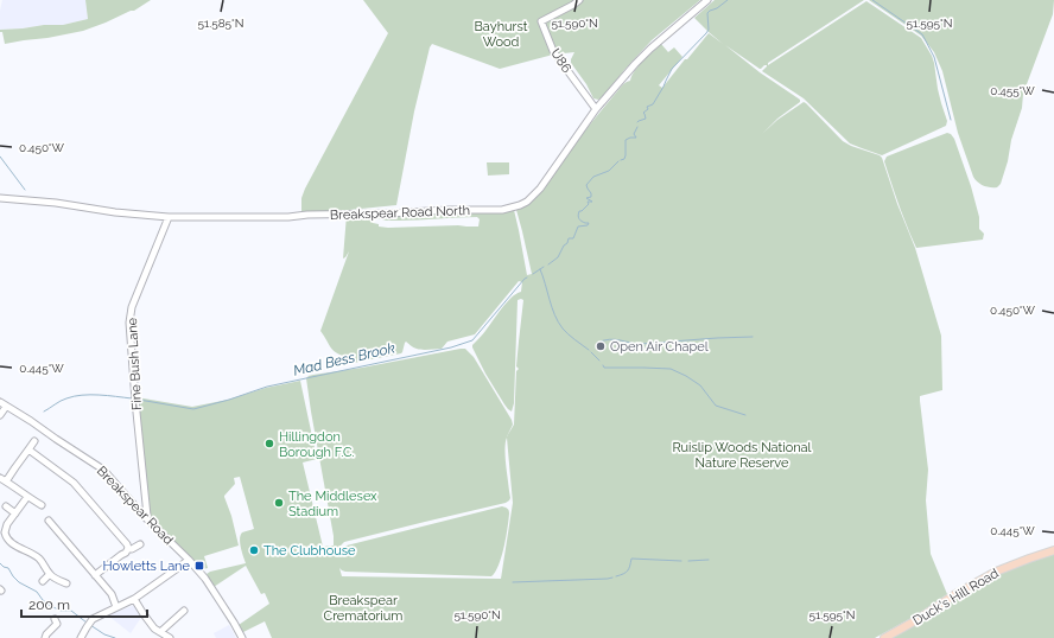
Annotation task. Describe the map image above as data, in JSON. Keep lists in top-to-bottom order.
{
  "streets": {
    "main road": ["Duck's Hill Road"],
    "street": [
      "U86",
      "Breakspear Road North",
      "Fine Bush Lane",
      "Breakspear Road"
    ]
  },
  "crossings": [
    ["U86", "Breakspear Road North"],
    ["Breakspear Road North", "Fine Bush Lane"],
    ["Fine Bush Lane", "Breakspear Road"]
  ],
  "water": ["Mad Bess Brook"],
  "parks": ["Bayhurst Wood", "Ruislip Woods National Nature Reserve", "Breakspear Crematorium"],
  "places": {
    "other": [
      "Open Air Chapel",
      "Hillingdon Borough F.C.",
      "The Middlesex Stadium",
      "The Clubhouse"
    ],
    "transit": ["Howletts Lane"]
  },
  "scale_bar": "200 m",
  "coordinates": [
    "51.585°N",
    "51.590°N",
    "51.595°N",
    "0.455°W",
    "0.450°W",
    "0.445°W"
  ]
}
